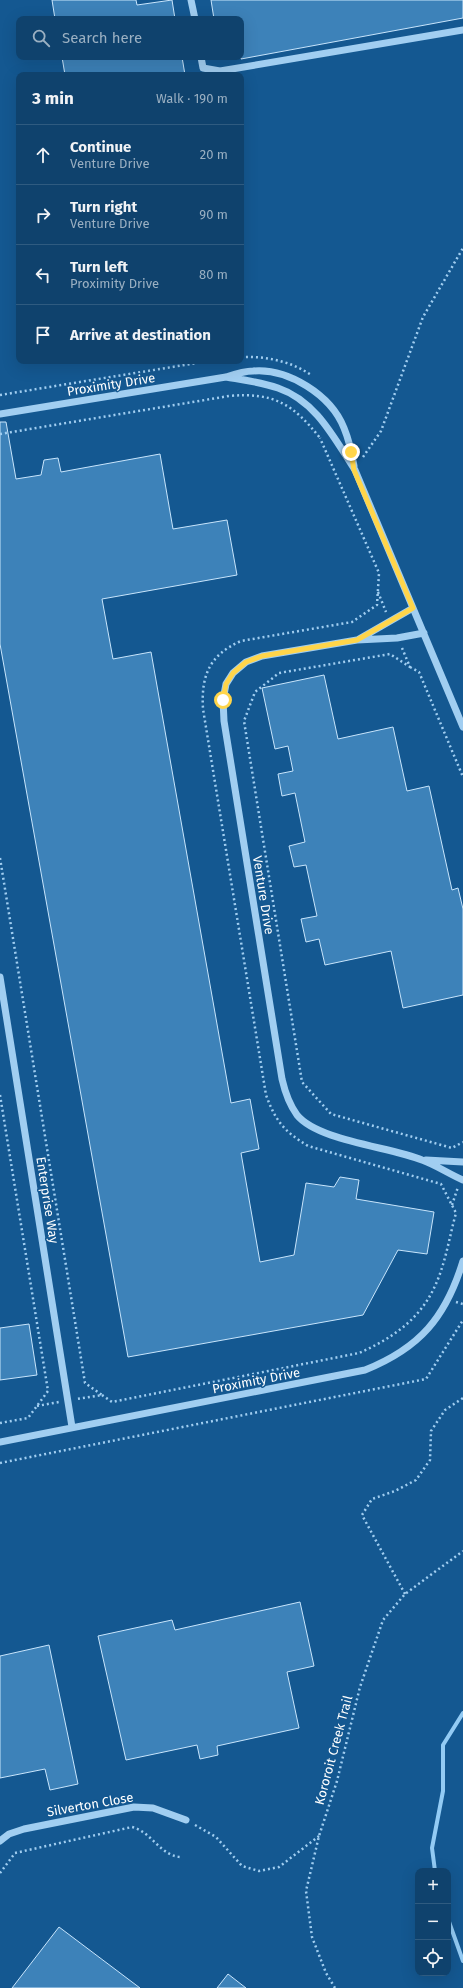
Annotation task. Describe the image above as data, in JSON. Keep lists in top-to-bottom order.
{
  "streets": {
    "street": [
      "Proximity Drive",
      "Venture Drive",
      "Enterprise Way",
      "Silverton Close"
    ],
    "path": ["Kororoit Creek Trail"]
  },
  "crossings": [
    ["Proximity Drive", "Venture Drive"],
    ["Proximity Drive", "Enterprise Way"]
  ],
  "page": {
    "search": "Search here",
    "heading": ["3 min", "Walk · 190 m"],
    "list": [
      ["Continue", "Venture Drive", "20 m"],
      ["Turn right", "Venture Drive", "90 m"],
      ["Turn left", "Proximity Drive", "80 m"],
      "Arrive at destination"
    ],
    "map_buttons": ["+", "−"]
  }
}
